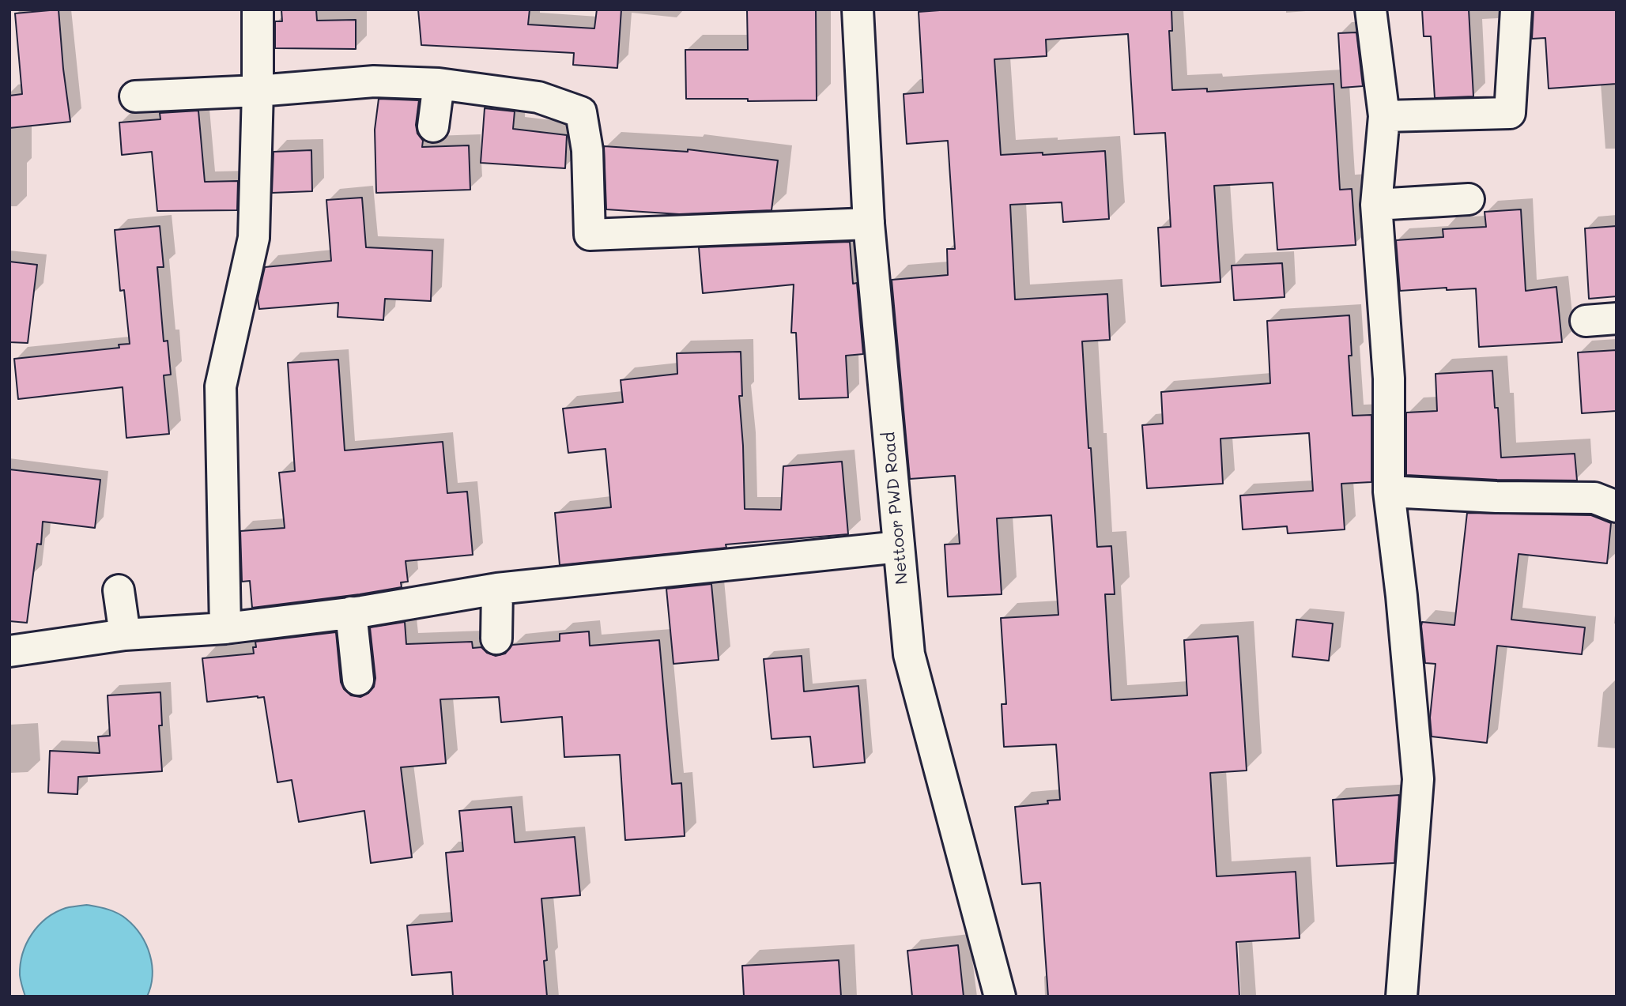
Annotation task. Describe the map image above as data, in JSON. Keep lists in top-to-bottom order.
{
  "streets": {
    "street": ["Nettoor PWD Road"]
  }
}
